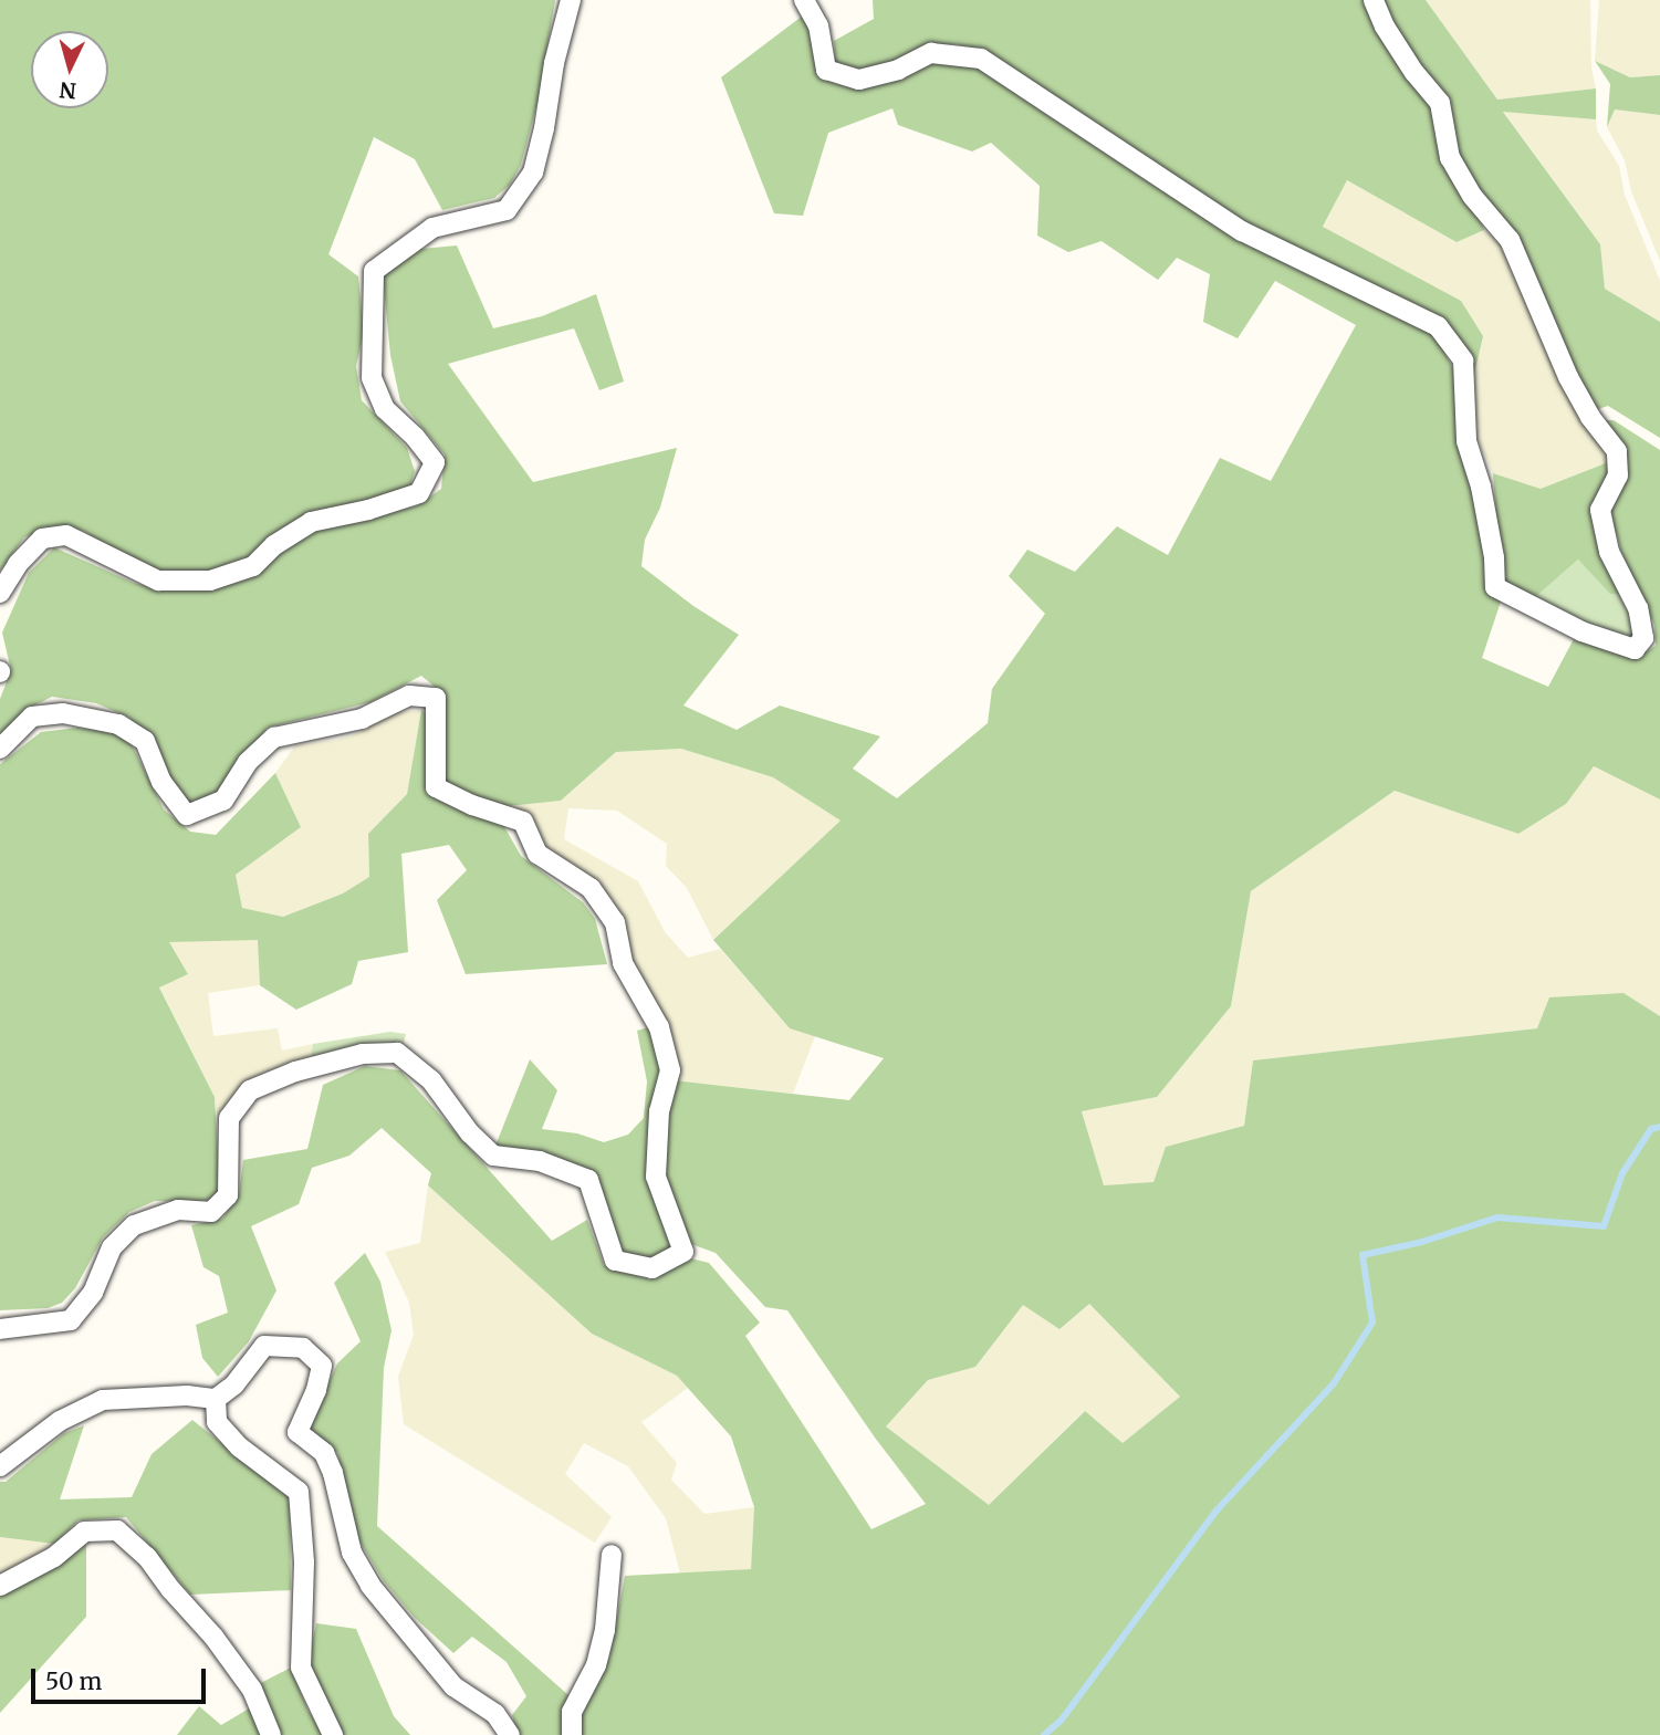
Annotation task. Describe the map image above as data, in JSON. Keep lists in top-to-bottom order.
{
  "scale_bar": "50 m",
  "north": "bottom"
}
